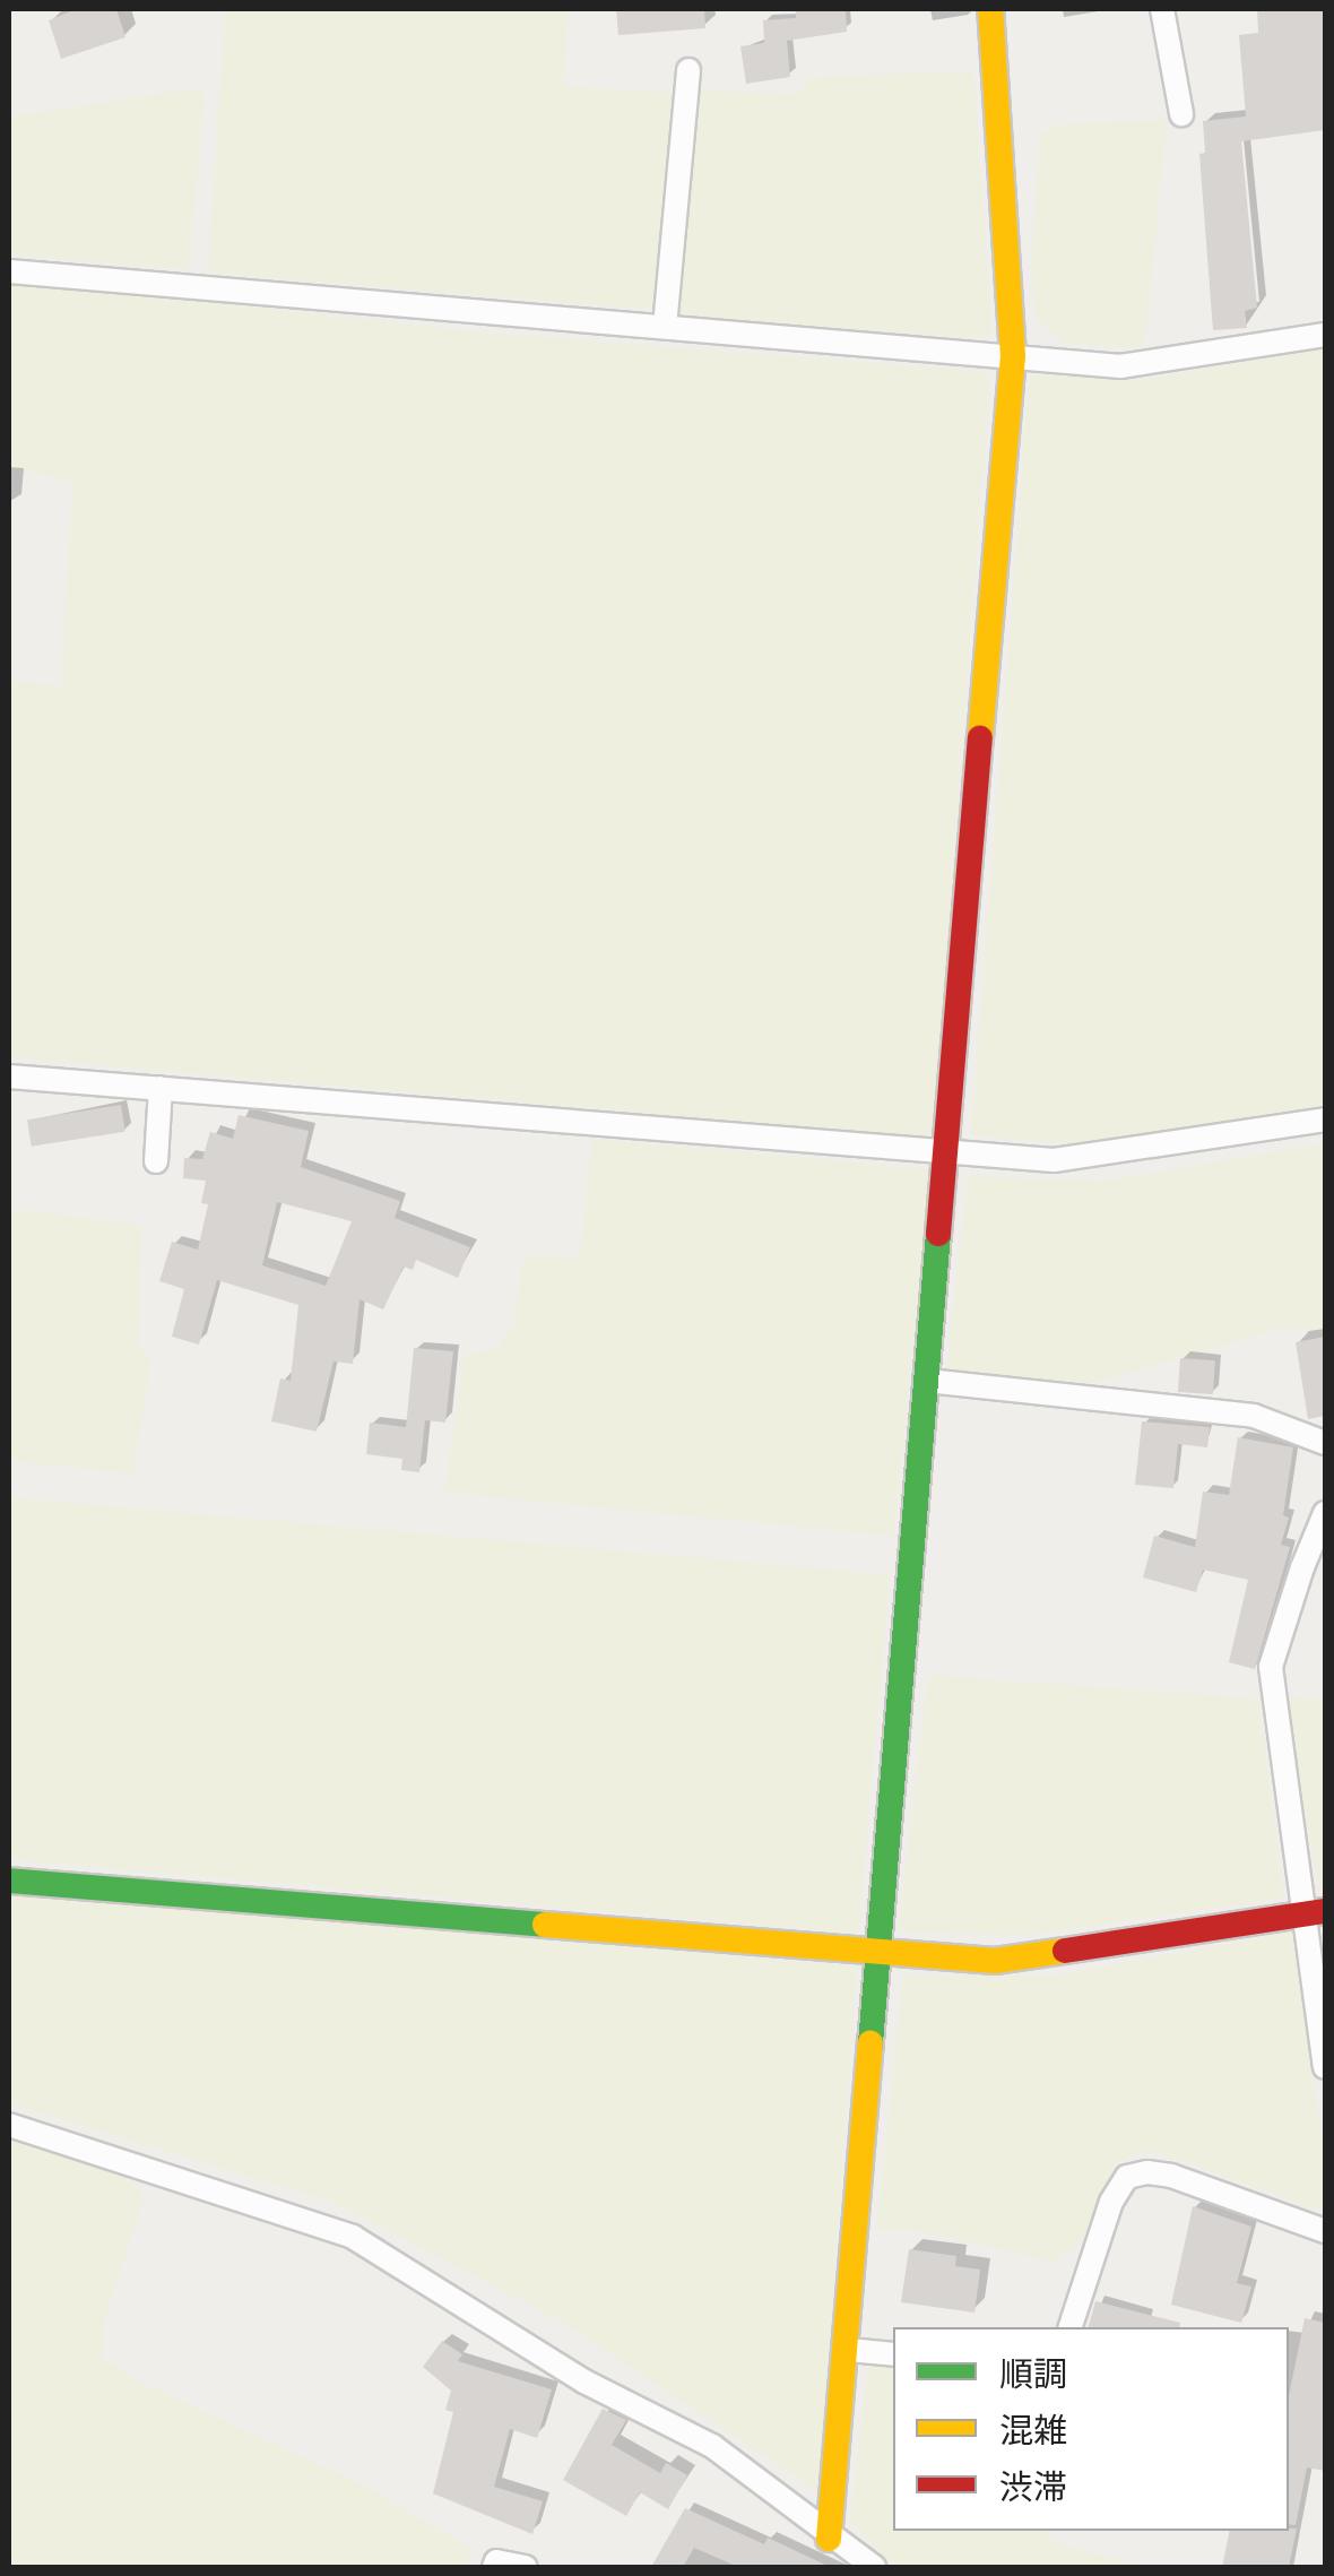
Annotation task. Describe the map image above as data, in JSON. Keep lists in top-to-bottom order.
{
  "legend": ["順調", "混雑", "渋滞"]
}
